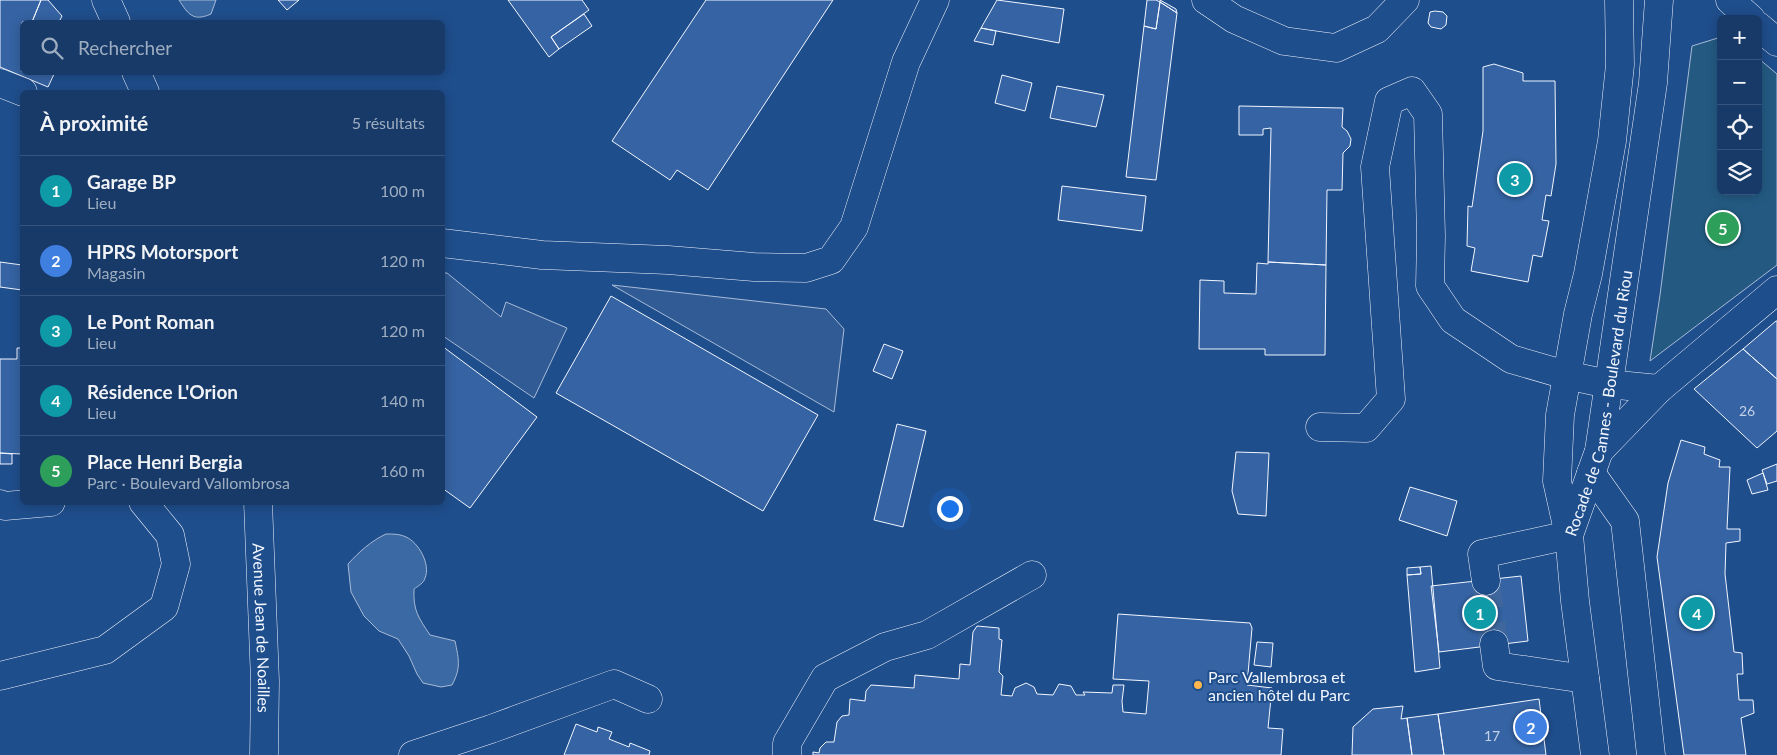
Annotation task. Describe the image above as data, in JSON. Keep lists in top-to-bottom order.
{
  "streets": {
    "main road": ["Rocade de Cannes - Boulevard du Riou", "Avenue Jean de Noailles"]
  },
  "places": ["Parc Vallembrosa et ancien hôtel du Parc"],
  "house_numbers": ["26", "17"],
  "page": {
    "map_buttons": ["+", "−"],
    "search": "Rechercher",
    "heading": ["À proximité", "5 résultats"],
    "list": [
      {
        "mark": "1",
        "name": "Garage BP",
        "note": "Lieu",
        "value": "100 m"
      },
      {
        "mark": "2",
        "name": "HPRS Motorsport",
        "note": "Magasin",
        "value": "120 m"
      },
      {
        "mark": "3",
        "name": "Le Pont Roman",
        "note": "Lieu",
        "value": "120 m"
      },
      {
        "mark": "4",
        "name": "Résidence L'Orion",
        "note": "Lieu",
        "value": "140 m"
      },
      {
        "mark": "5",
        "name": "Place Henri Bergia",
        "note": "Parc · Boulevard Vallombrosa",
        "value": "160 m"
      }
    ],
    "pins": [
      "3",
      "5",
      "1",
      "4",
      "2"
    ]
  }
}
